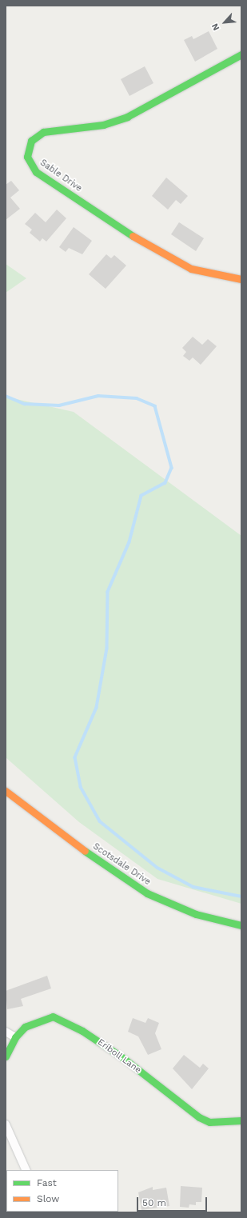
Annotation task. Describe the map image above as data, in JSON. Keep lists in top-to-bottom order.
{
  "streets": {
    "street": ["Sable Drive", "Scotsdale Drive", "Eriboll Lane"]
  },
  "legend": ["Fast", "Slow"],
  "scale_bar": "50 m",
  "north": "bottom left"
}
